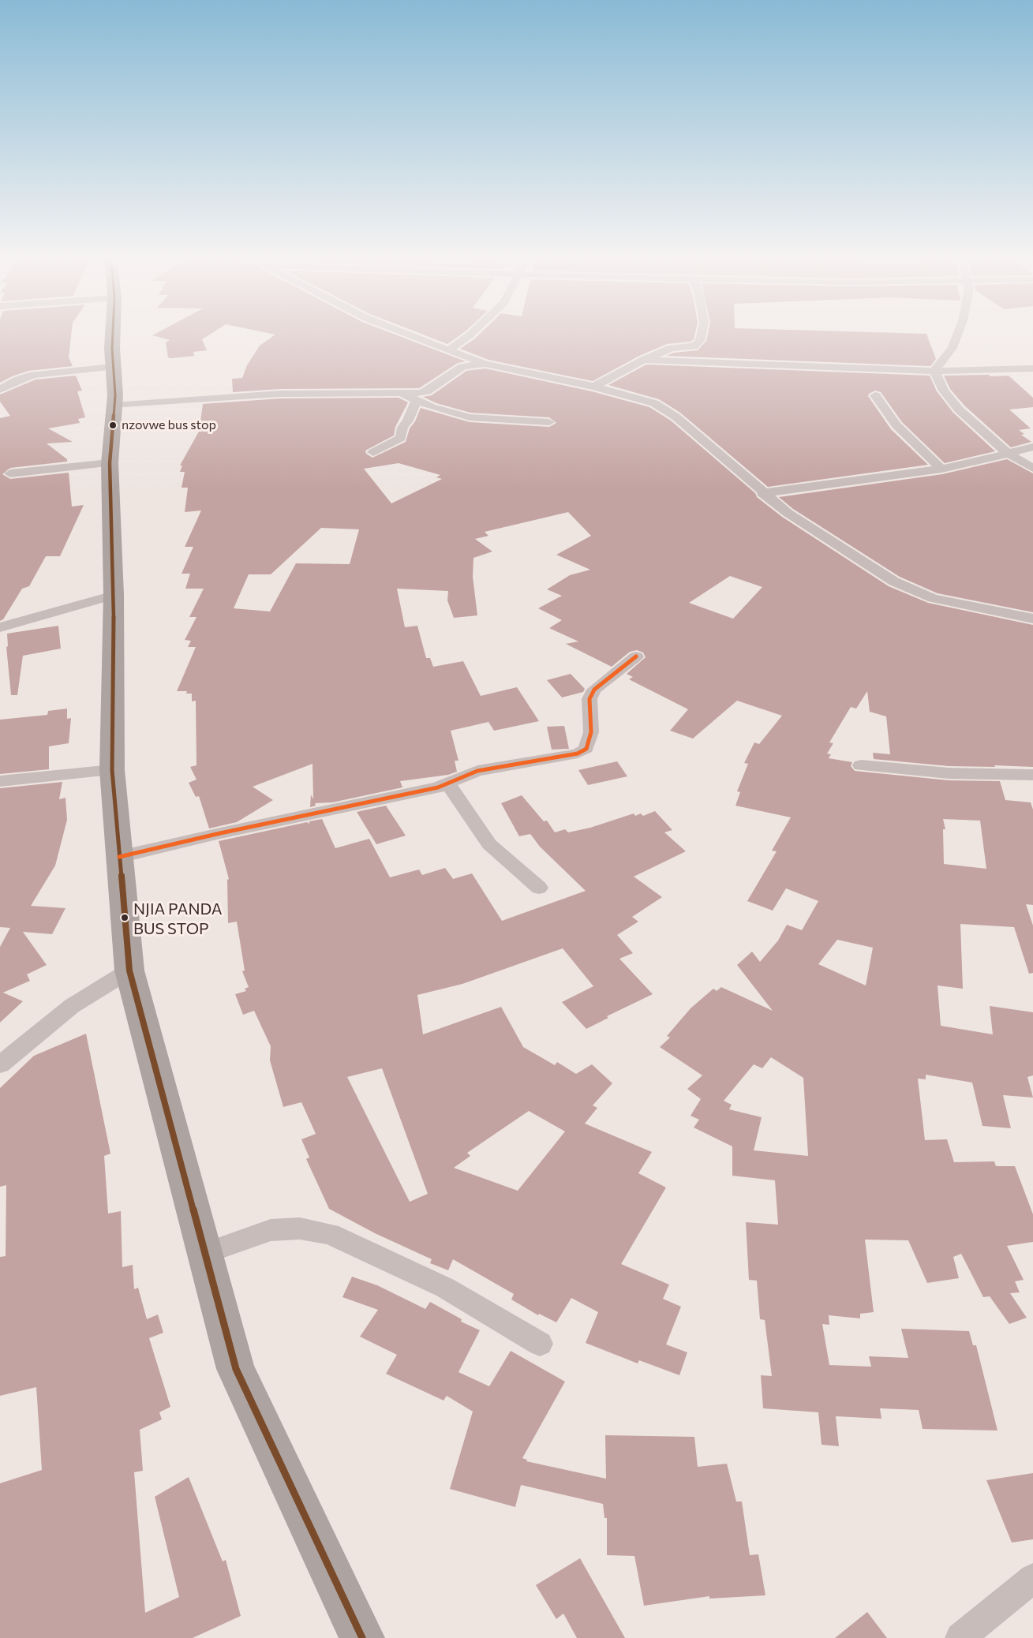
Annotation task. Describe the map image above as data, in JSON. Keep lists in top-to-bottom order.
{
  "places": ["nzovwe bus stop", "NJIA PANDA BUS STOP"]
}
